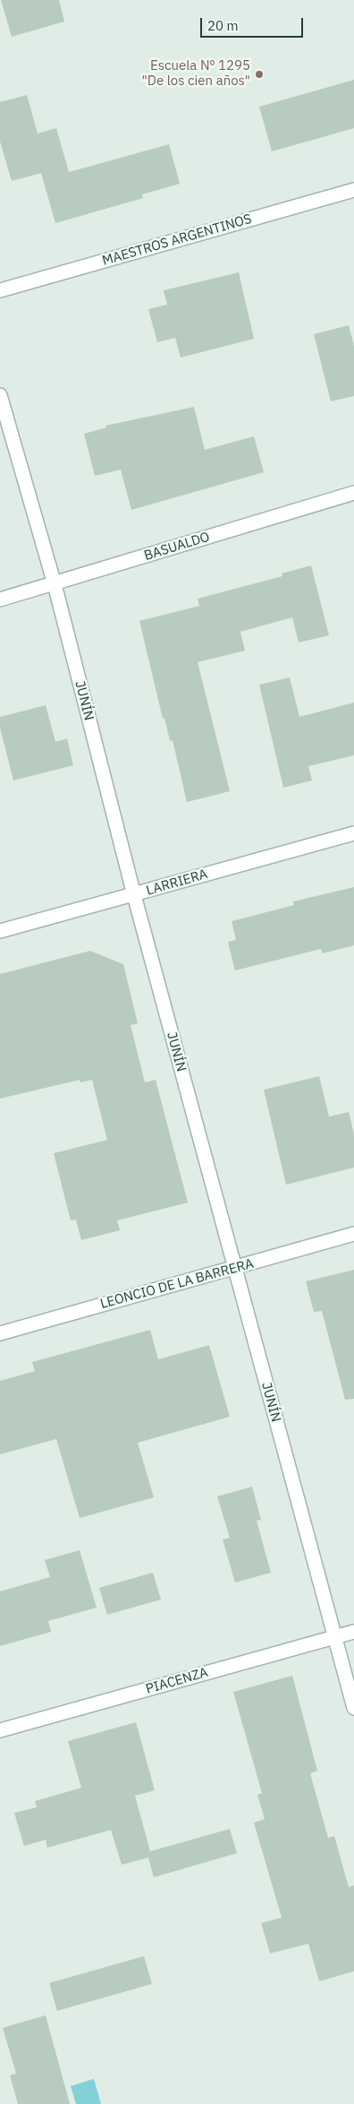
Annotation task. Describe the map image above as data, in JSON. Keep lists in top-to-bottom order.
{
  "streets": {
    "street": [
      "MAESTROS ARGENTINOS",
      "BASUALDO",
      "JUNÍN",
      "LARRIERA",
      "LEONCIO DE LA BARRERA",
      "PIACENZA"
    ]
  },
  "crossings": [
    ["BASUALDO", "JUNÍN"],
    ["JUNÍN", "LARRIERA"],
    ["JUNÍN", "LEONCIO DE LA BARRERA"],
    ["JUNÍN", "PIACENZA"]
  ],
  "places": ["Escuela Nº 1295 \"De los cien años\""],
  "scale_bar": "20 m"
}
